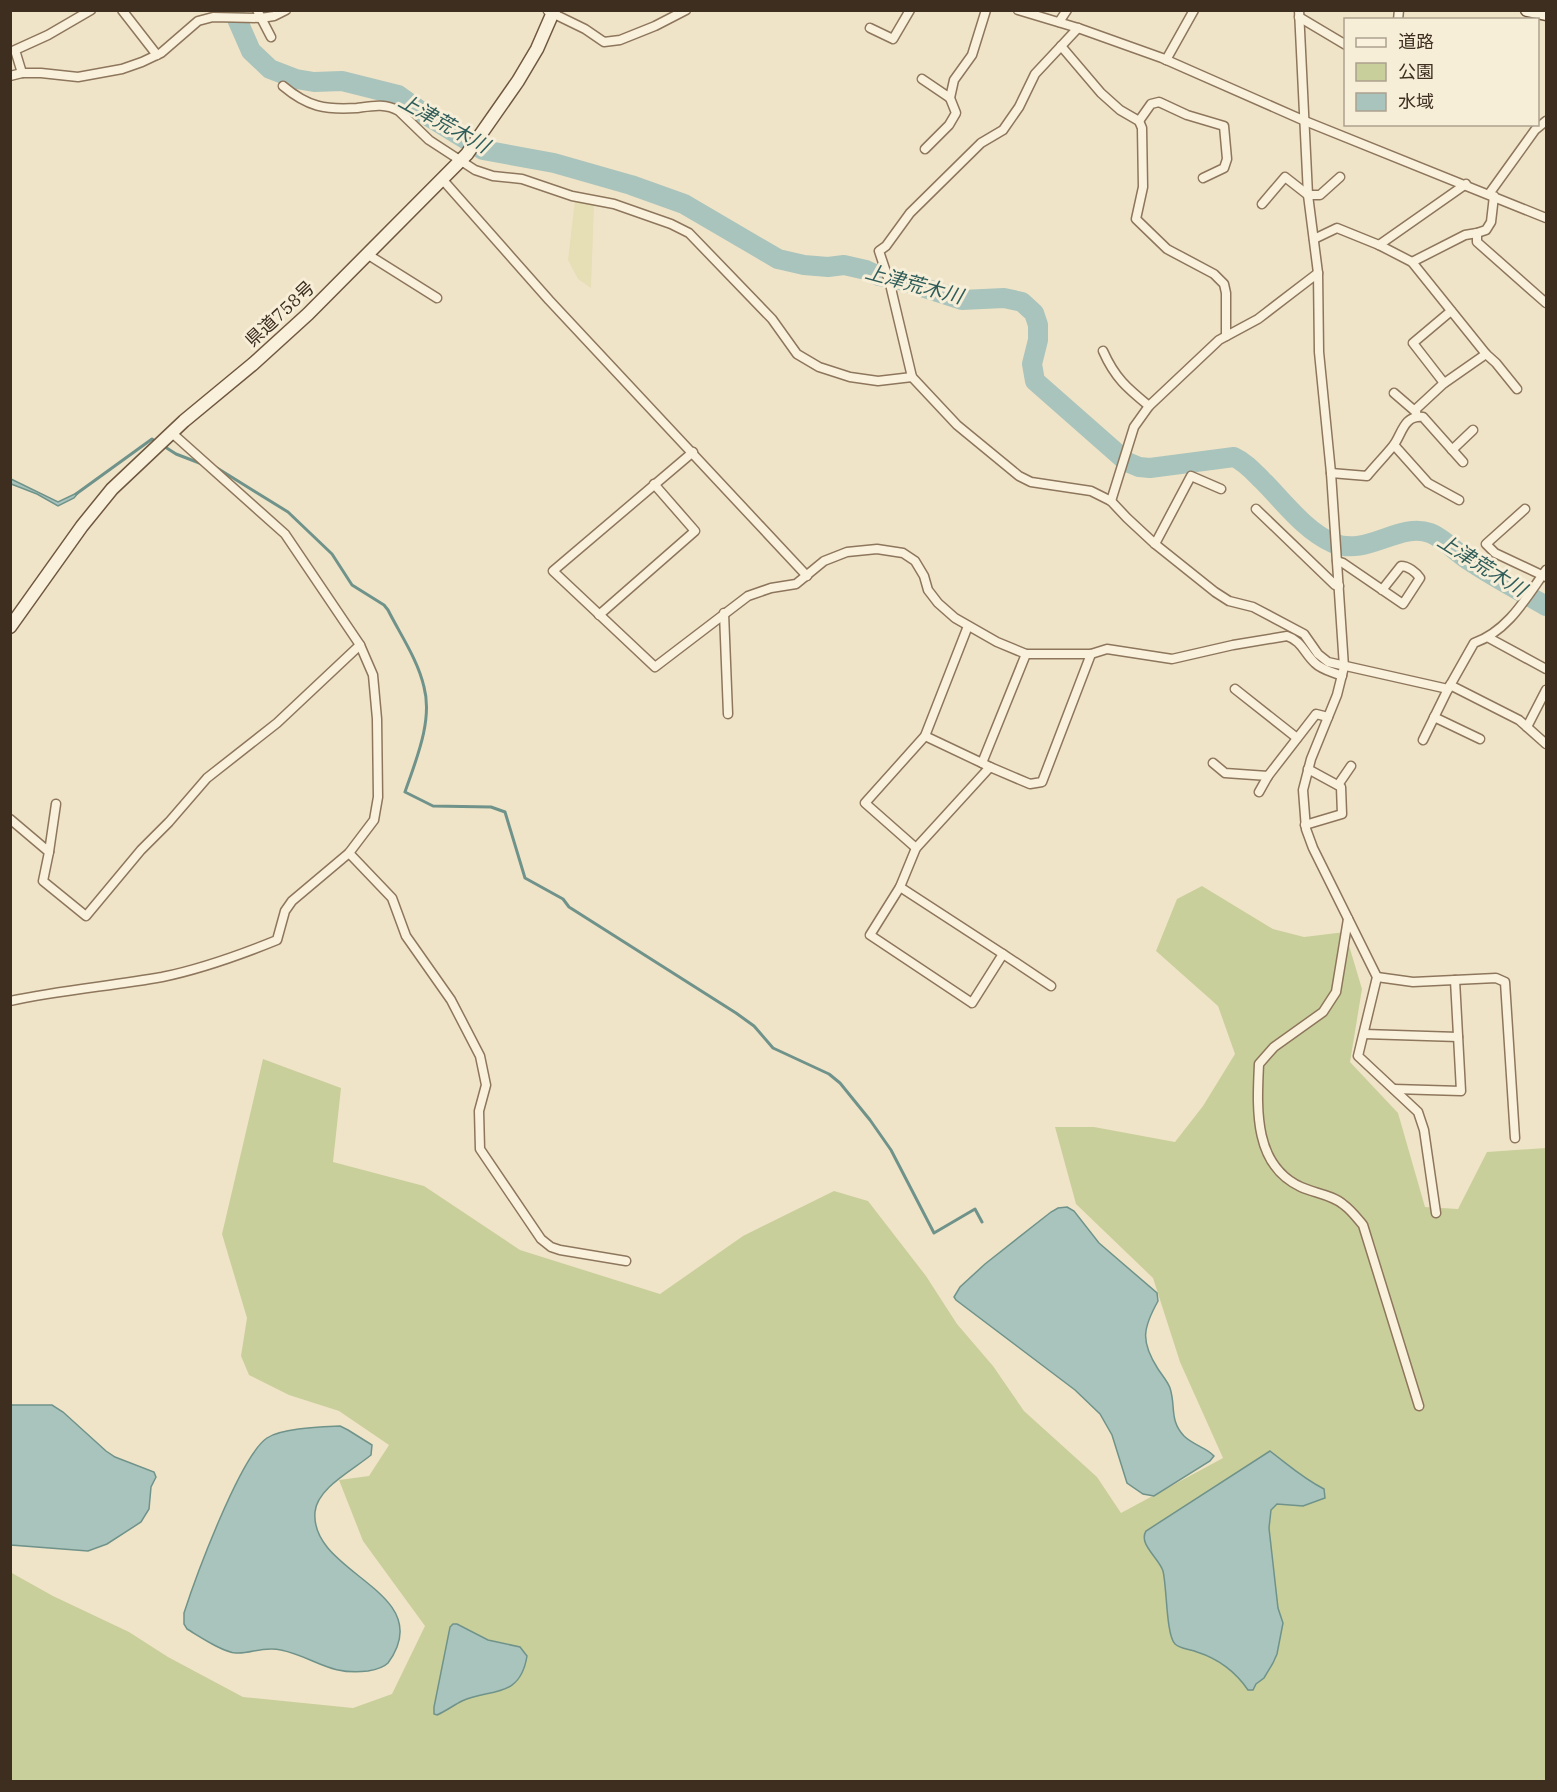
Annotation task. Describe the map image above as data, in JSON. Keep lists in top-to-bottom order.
{
  "streets": {
    "main road": ["県道758号"]
  },
  "water": ["上津荒木川"],
  "legend": ["道路", "公園", "水域"]
}
